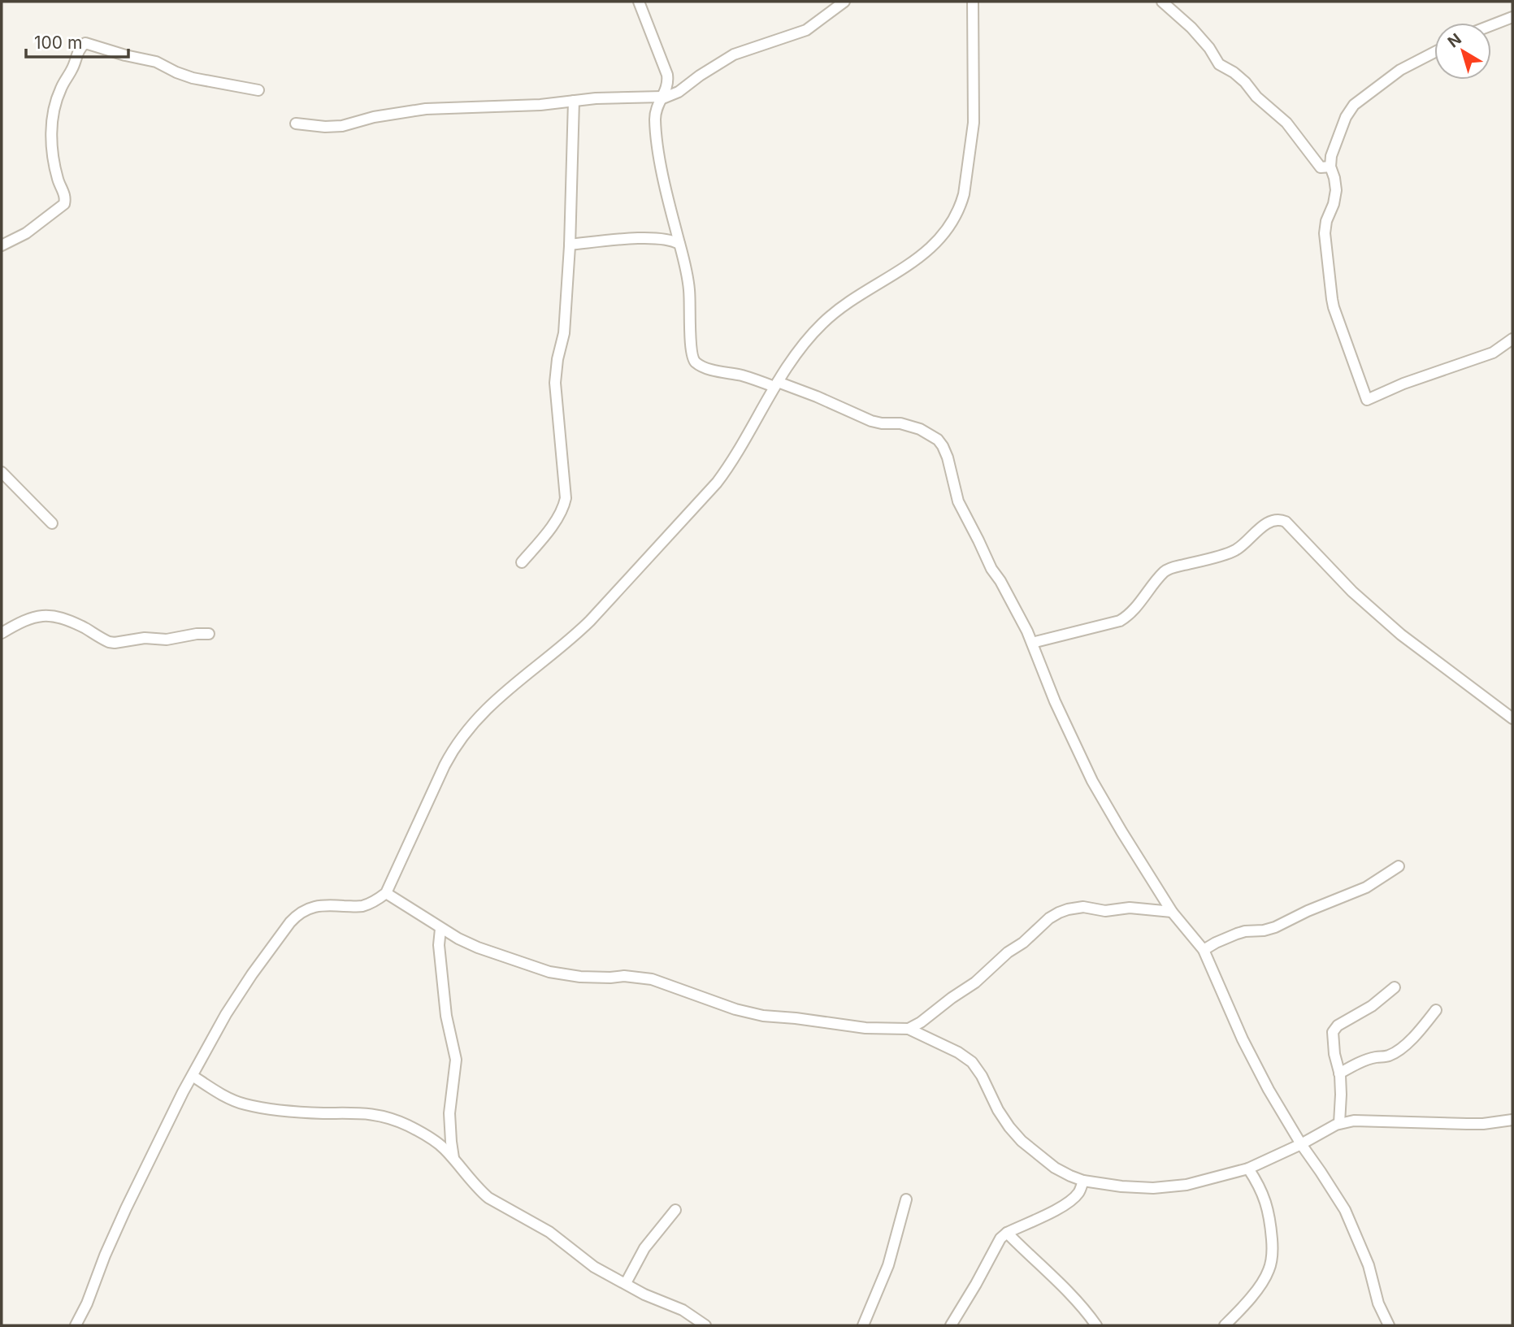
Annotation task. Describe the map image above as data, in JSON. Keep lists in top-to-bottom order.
{
  "scale_bar": "100 m",
  "north": "top left"
}
